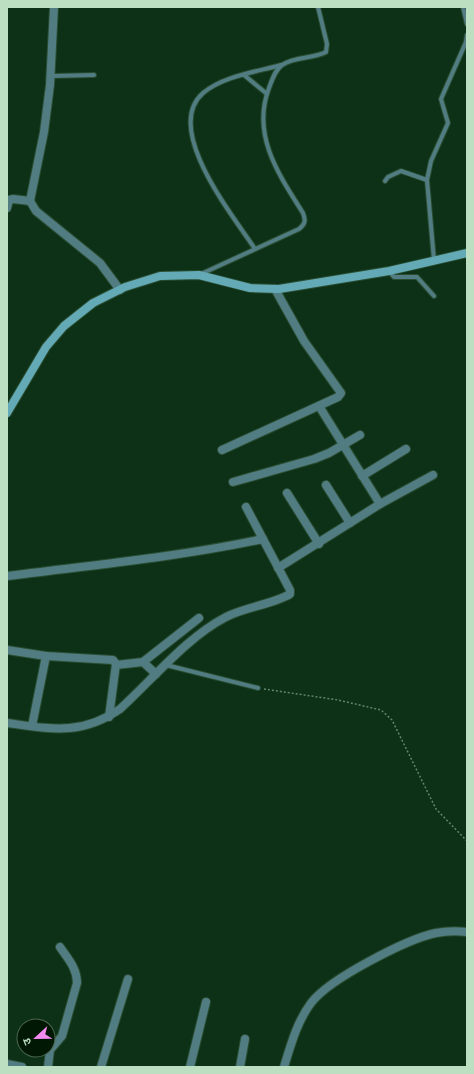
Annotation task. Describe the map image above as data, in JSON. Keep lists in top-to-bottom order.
{
  "north": "left"
}
